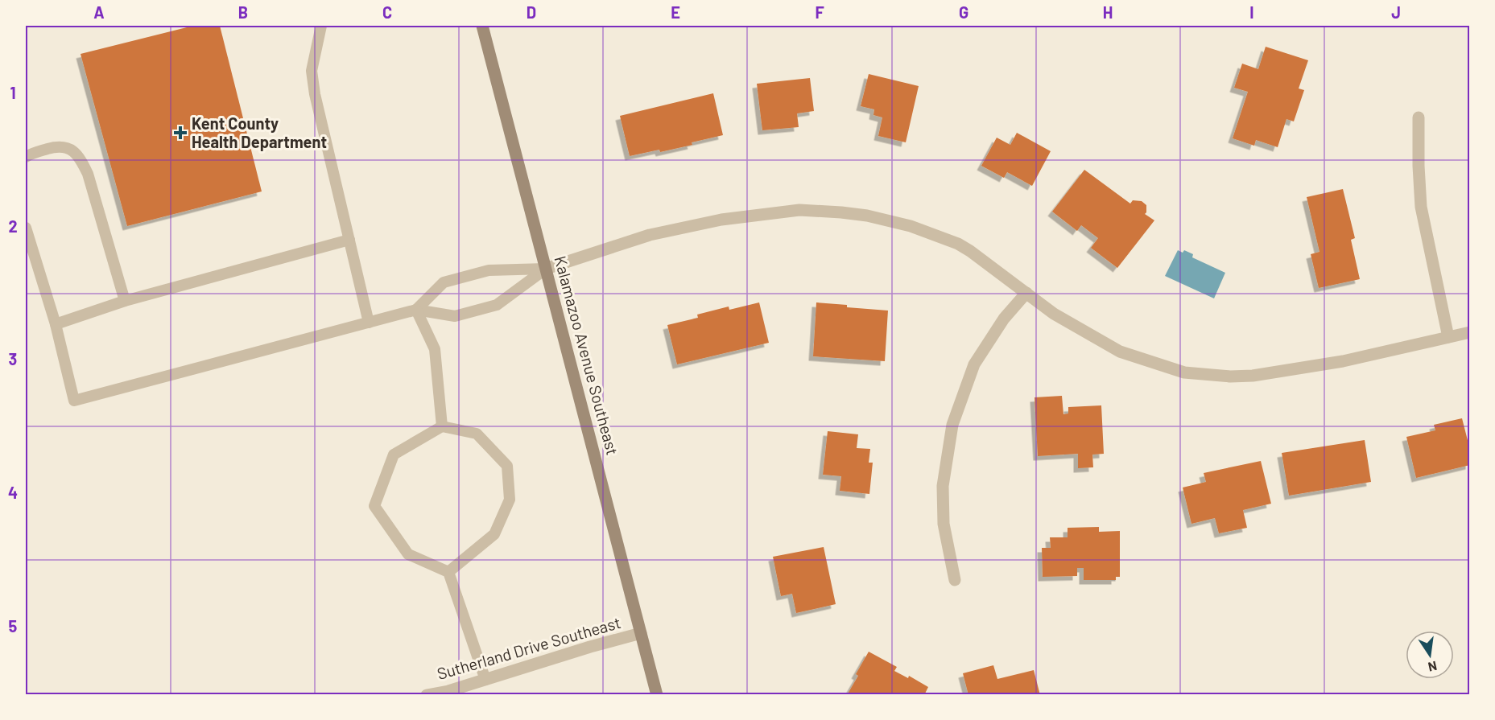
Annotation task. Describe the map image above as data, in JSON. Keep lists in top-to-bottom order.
{
  "streets": {
    "main road": ["Kalamazoo Avenue Southeast"],
    "street": ["Sutherland Drive Southeast"]
  },
  "crossings": [
    ["Kalamazoo Avenue Southeast", "Sutherland Drive Southeast"]
  ],
  "places": {
    "health": ["Kent County Health Department"]
  },
  "north": "bottom",
  "grid": {
    "columns": [
      "A",
      "B",
      "C",
      "D",
      "E",
      "F",
      "G",
      "H",
      "I",
      "J"
    ],
    "rows": [
      "1",
      "2",
      "3",
      "4",
      "5"
    ]
  }
}
